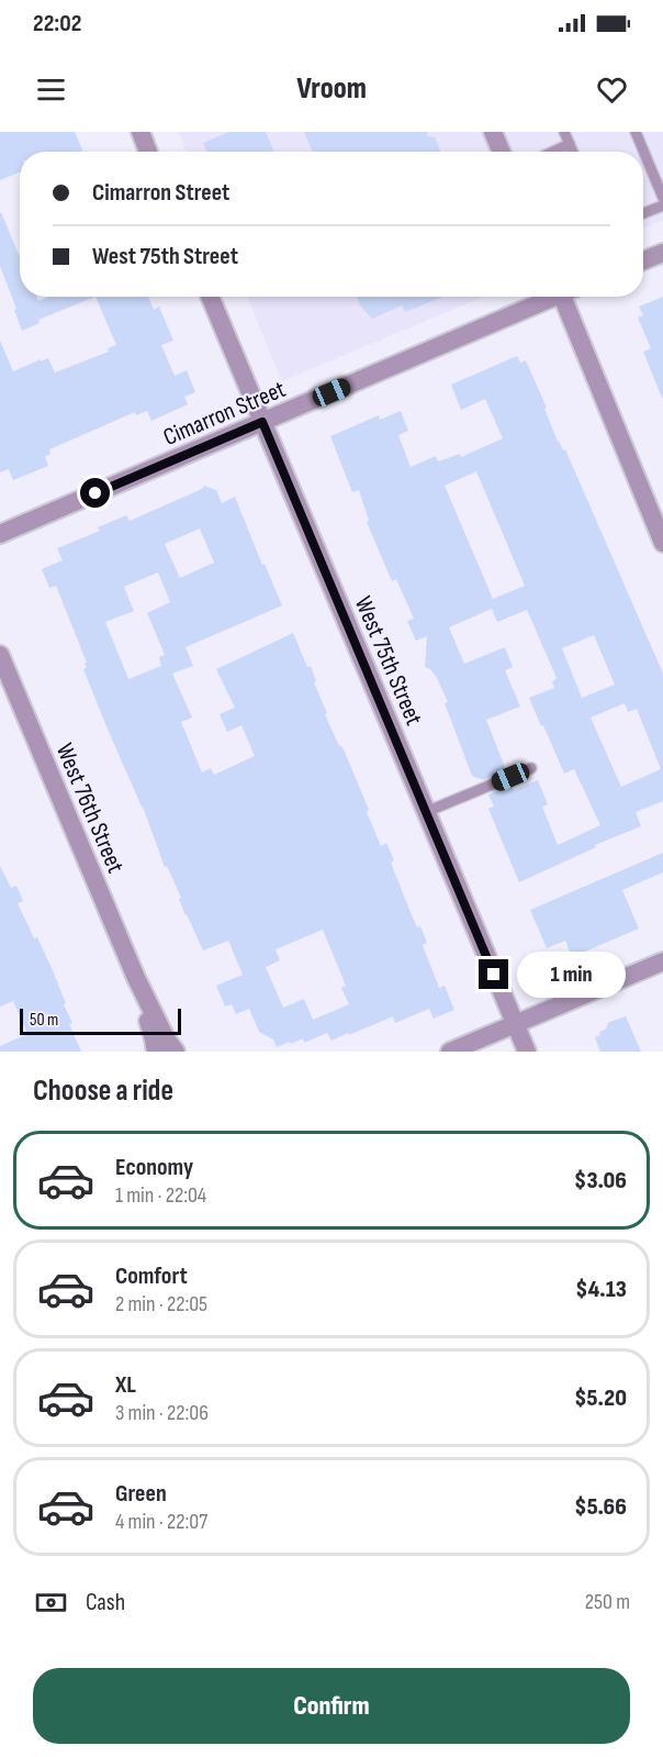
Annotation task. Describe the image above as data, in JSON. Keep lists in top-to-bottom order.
{
  "streets": {
    "street": ["Cimarron Street", "West 75th Street", "West 76th Street"]
  },
  "crossings": [
    ["Cimarron Street", "West 75th Street"]
  ],
  "scale_bar": "50 m",
  "page": {
    "status": "22:02",
    "header": "Vroom",
    "banner": ["Cimarron Street", "West 75th Street"],
    "bubble": "1 min",
    "scale": "50 m",
    "heading": "Choose a ride",
    "list": [
      {
        "name": "Economy",
        "note": "1 min · 22:04",
        "value": "$3.06"
      },
      {
        "name": "Comfort",
        "note": "2 min · 22:05",
        "value": "$4.13"
      },
      {
        "name": "XL",
        "note": "3 min · 22:06",
        "value": "$5.20"
      },
      {
        "name": "Green",
        "note": "4 min · 22:07",
        "value": "$5.66"
      }
    ],
    "pay": ["Cash", "250 m"],
    "buttons": "Confirm"
  }
}
